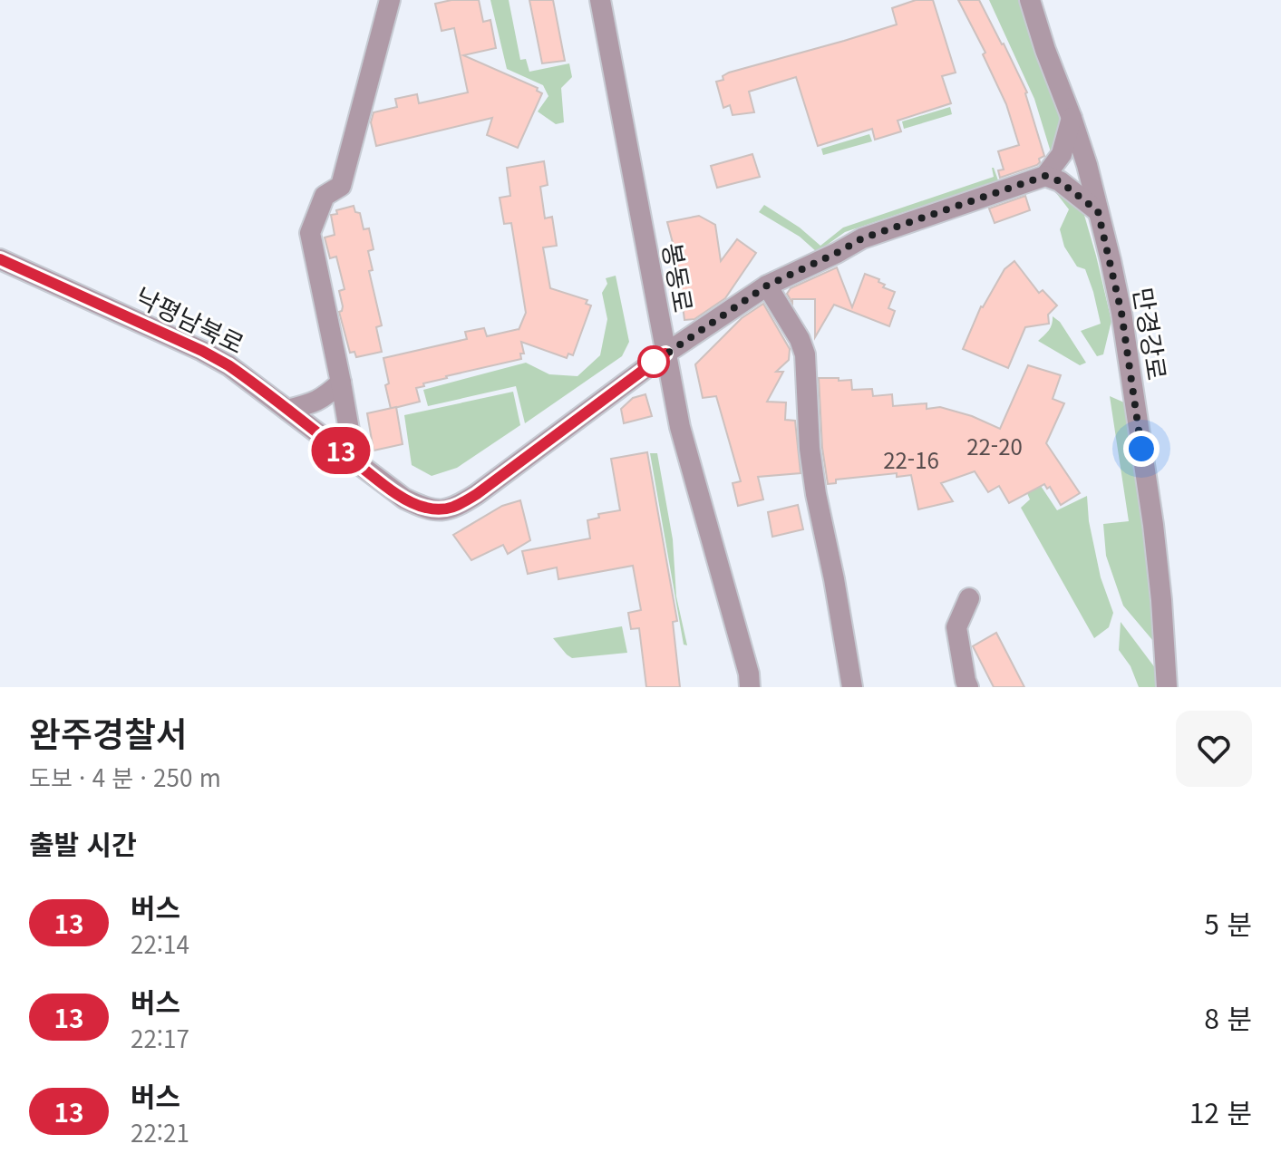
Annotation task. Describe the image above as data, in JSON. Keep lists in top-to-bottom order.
{
  "streets": {
    "street": ["봉동로", "낙평남북로", "만경강로"]
  },
  "crossings": [
    ["봉동로", "낙평남북로"]
  ],
  "lines": ["bus line 13"],
  "house_numbers": ["22-20", "22-16"],
  "page": {
    "on_map": "13",
    "heading": [
      ["완주경찰서", "도보 · 4 분 · 250 m"],
      "출발 시간"
    ],
    "list": [
      {
        "mark": "13",
        "name": "버스",
        "note": "22:14",
        "value": "5 분"
      },
      {
        "mark": "13",
        "name": "버스",
        "note": "22:17",
        "value": "8 분"
      },
      {
        "mark": "13",
        "name": "버스",
        "note": "22:21",
        "value": "12 분"
      }
    ]
  }
}
